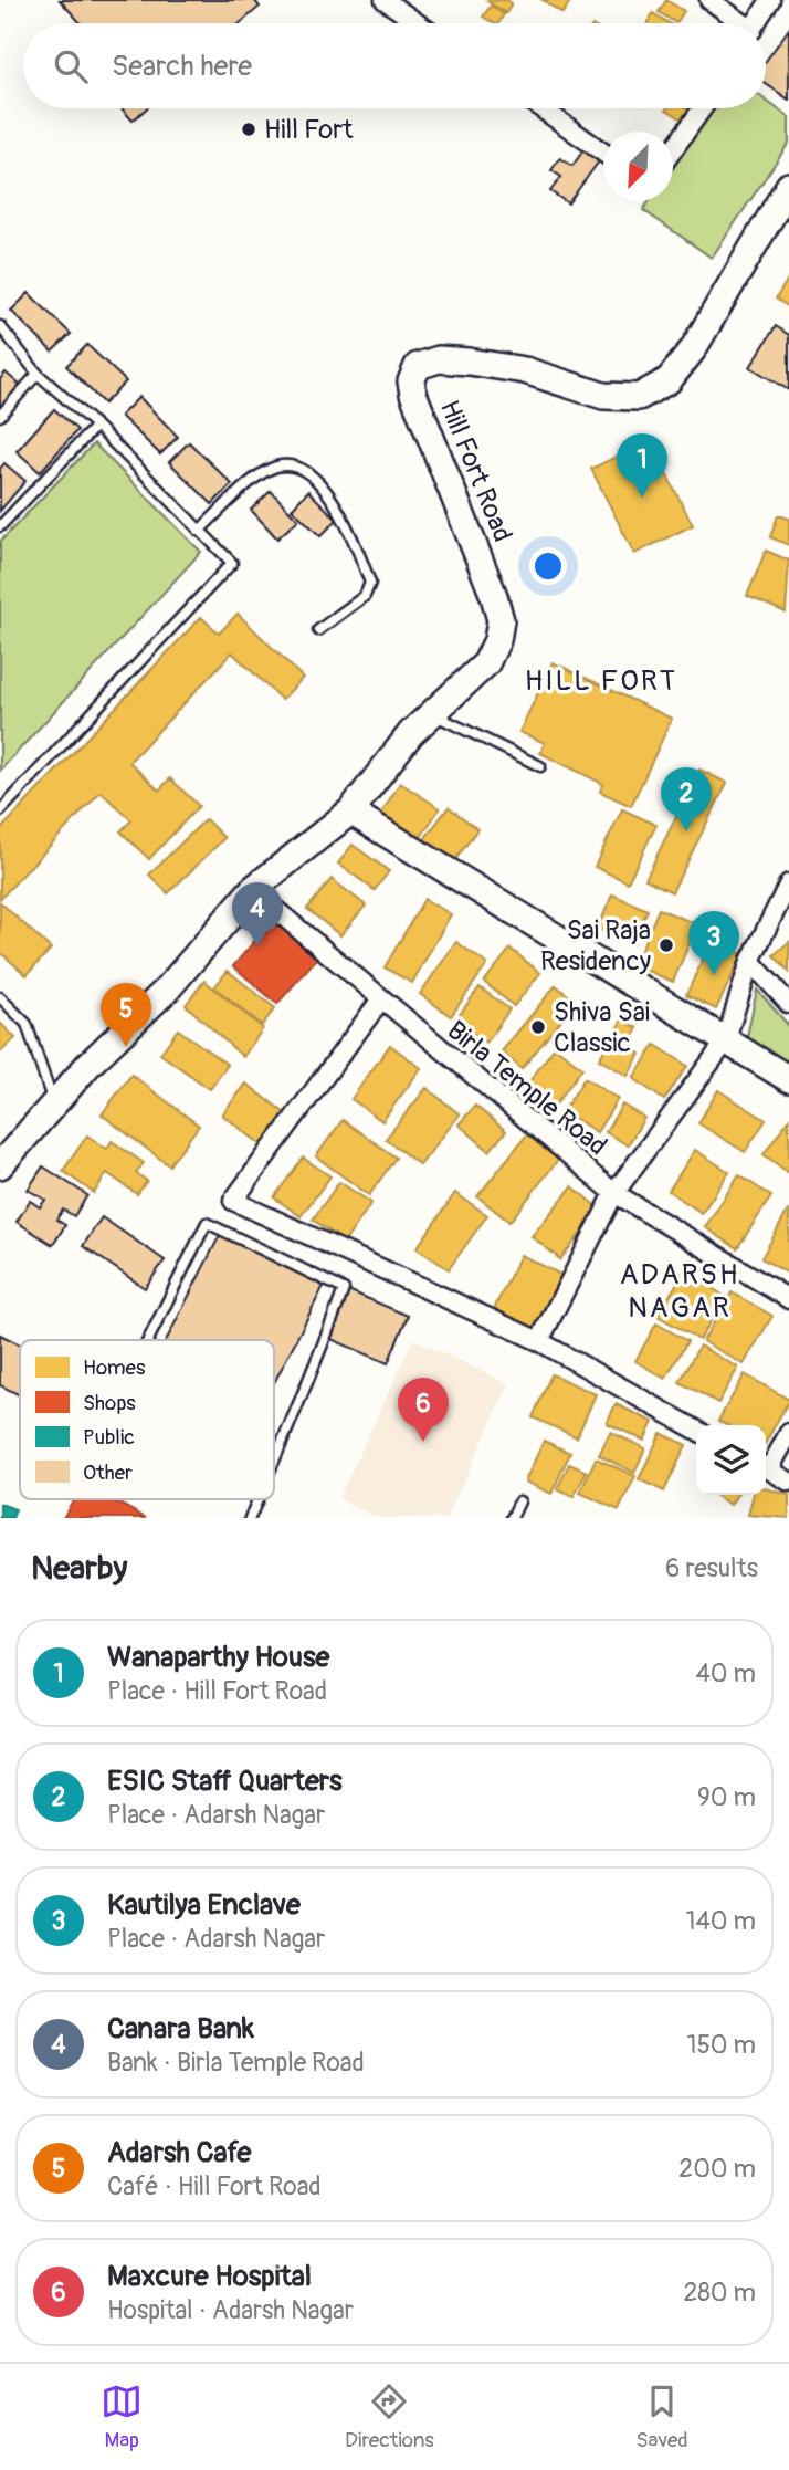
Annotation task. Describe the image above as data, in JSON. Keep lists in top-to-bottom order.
{
  "streets": {
    "main road": ["Hill Fort Road"],
    "street": ["Birla Temple Road"]
  },
  "crossings": [
    ["Hill Fort Road", "Birla Temple Road"]
  ],
  "districts": ["HILL FORT", "ADARSH NAGAR"],
  "places": ["Hill Fort", "Sai Raja Residency", "Shiva Sai Classic"],
  "legend": [
    "Homes",
    "Shops",
    "Public",
    "Other"
  ],
  "north": "bottom left",
  "page": {
    "search": "Search here",
    "pins": [
      "1",
      "2",
      "4",
      "3",
      "5",
      "6"
    ],
    "heading": ["Nearby", "6 results"],
    "list": [
      {
        "mark": "1",
        "name": "Wanaparthy House",
        "note": "Place · Hill Fort Road",
        "value": "40 m"
      },
      {
        "mark": "2",
        "name": "ESIC Staff Quarters",
        "note": "Place · Adarsh Nagar",
        "value": "90 m"
      },
      {
        "mark": "3",
        "name": "Kautilya Enclave",
        "note": "Place · Adarsh Nagar",
        "value": "140 m"
      },
      {
        "mark": "4",
        "name": "Canara Bank",
        "note": "Bank · Birla Temple Road",
        "value": "150 m"
      },
      {
        "mark": "5",
        "name": "Adarsh Cafe",
        "note": "Café · Hill Fort Road",
        "value": "200 m"
      },
      {
        "mark": "6",
        "name": "Maxcure Hospital",
        "note": "Hospital · Adarsh Nagar",
        "value": "280 m"
      }
    ],
    "nav": ["Map", "Directions", "Saved"]
  }
}
